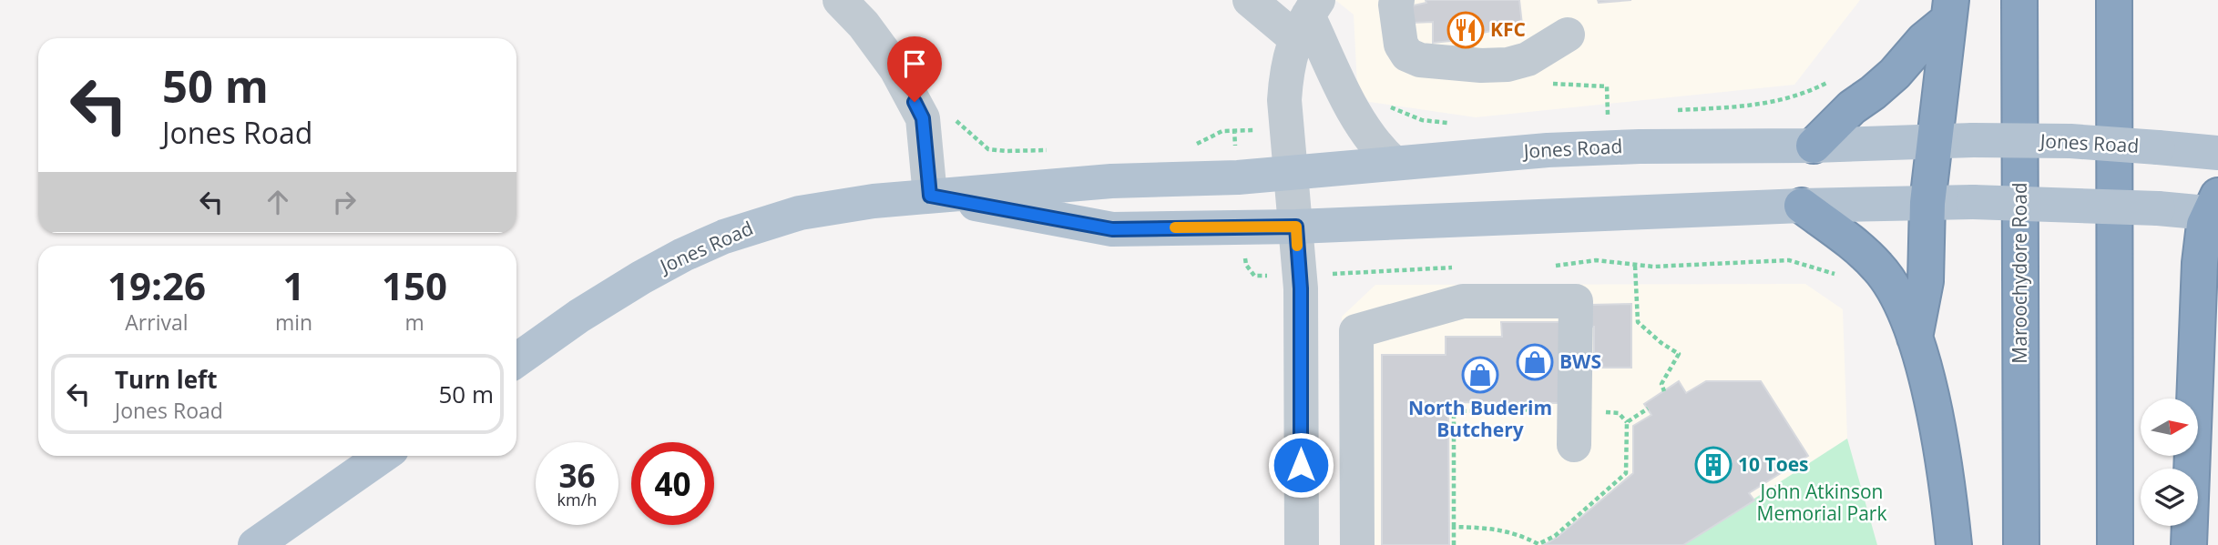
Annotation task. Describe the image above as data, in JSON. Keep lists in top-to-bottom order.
{
  "streets": {
    "highway": ["Maroochydore Road"],
    "main road": ["Jones Road"]
  },
  "parks": ["John Atkinson Memorial Park"],
  "places": {
    "restaurant": ["KFC"],
    "shop": ["BWS", "North Buderim Butchery"],
    "building": ["10 Toes"]
  },
  "north": "right",
  "page": {
    "turn": ["50 m", "Jones Road"],
    "eta": [
      "19:26",
      "Arrival",
      "1",
      "min",
      "150",
      "m"
    ],
    "list": [
      {
        "name": "Turn left",
        "note": "Jones Road",
        "value": "50 m"
      }
    ],
    "speed": "36 km/h",
    "limit": "40"
  }
}
